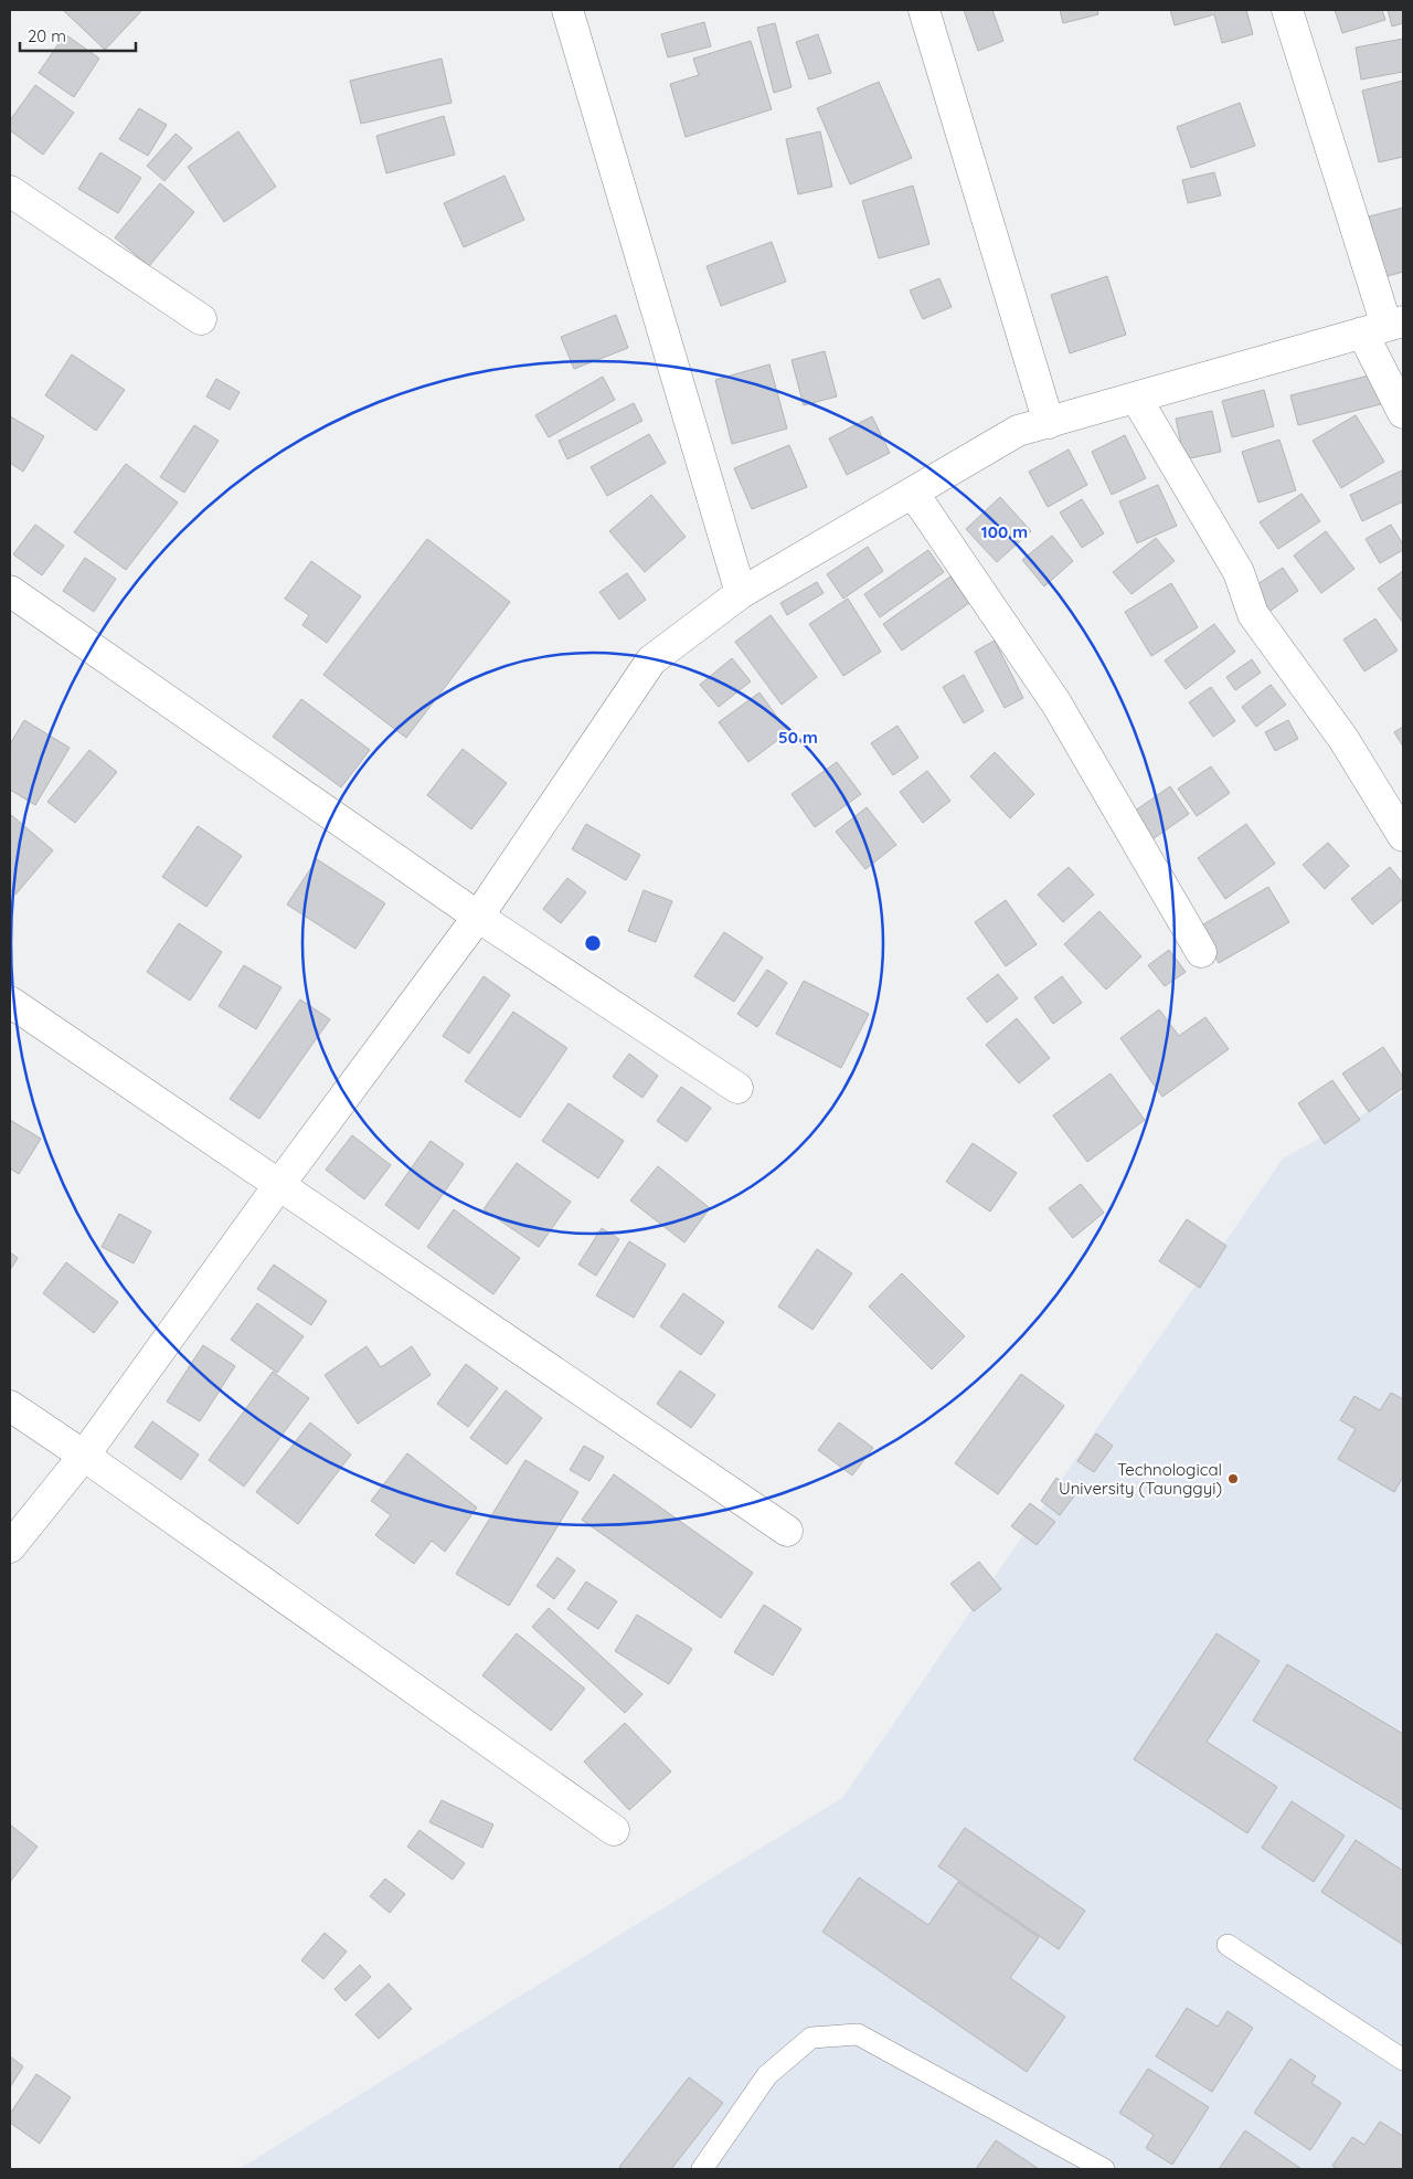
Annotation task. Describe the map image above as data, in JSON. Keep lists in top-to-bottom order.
{
  "places": ["Technological University (Taunggyi)"],
  "scale_bar": "20 m",
  "rings": ["100 m", "50 m"]
}
